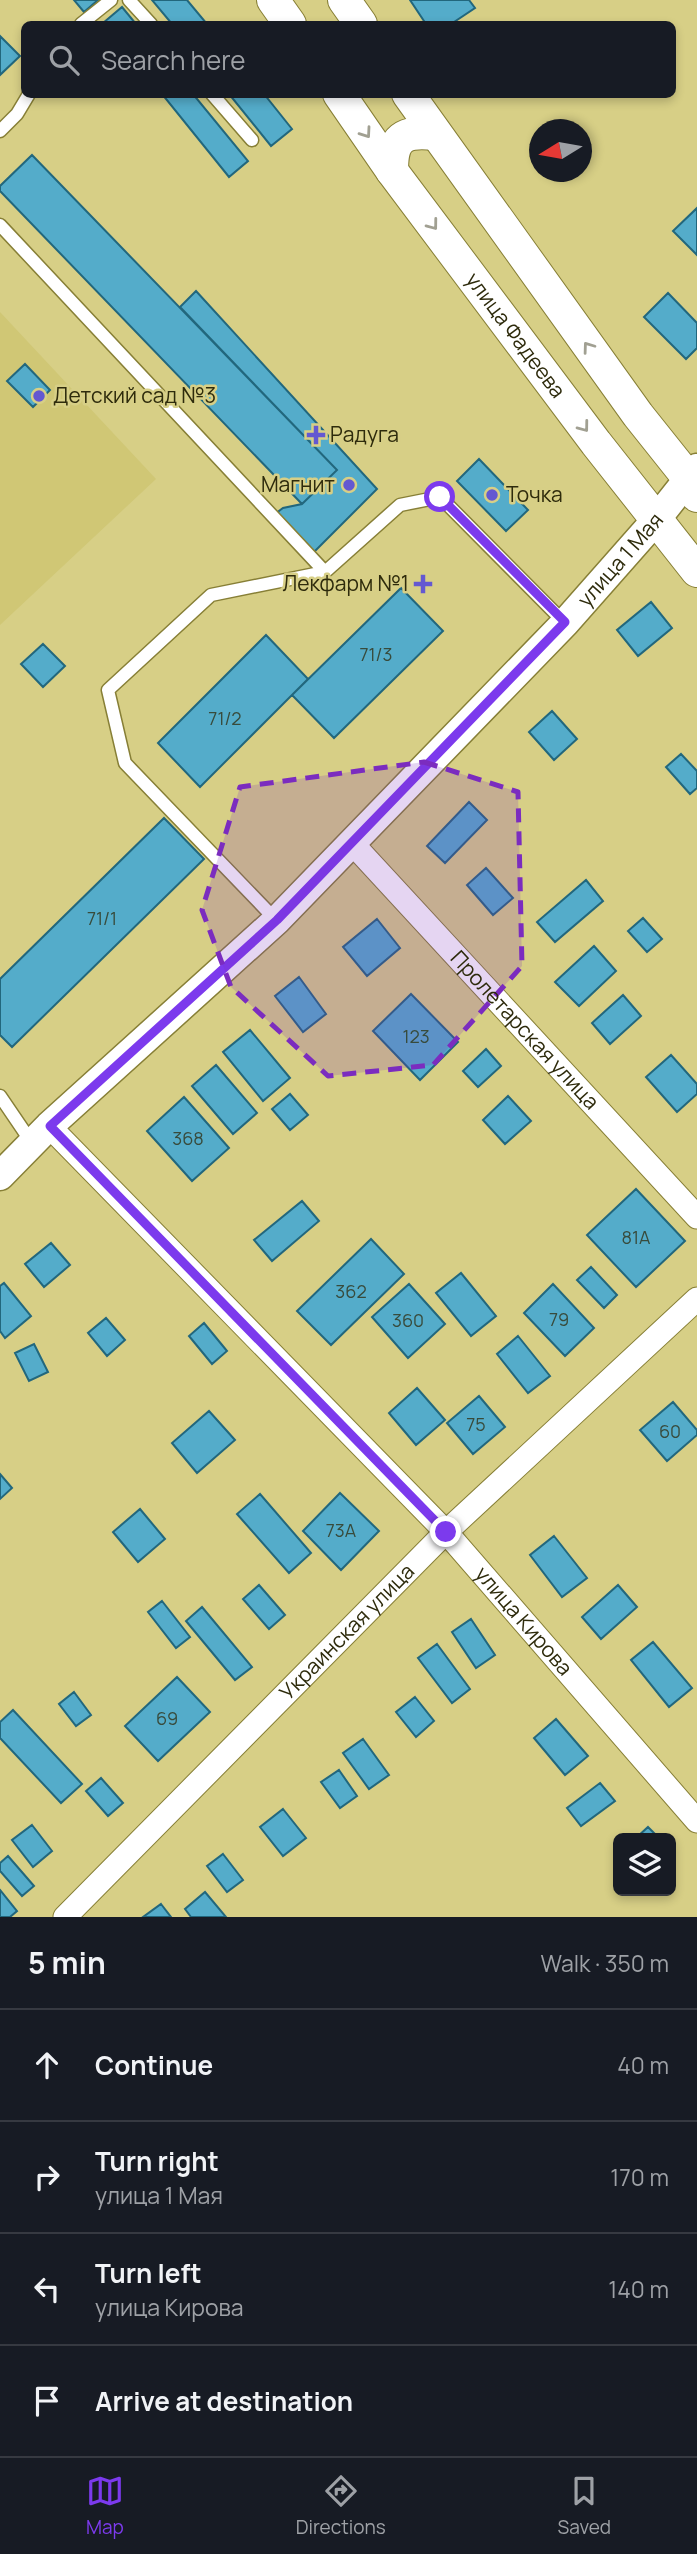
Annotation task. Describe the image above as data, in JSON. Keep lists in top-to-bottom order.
{
  "streets": {
    "main road": ["улица Фадеева"],
    "street": [
      "улица 1 Мая",
      "Пролетарская улица",
      "улица Кирова",
      "Украинская улица"
    ]
  },
  "crossings": [
    ["улица Фадеева", "улица 1 Мая"],
    ["улица 1 Мая", "Пролетарская улица"],
    ["улица 1 Мая", "улица Кирова"],
    ["улица Кирова", "Украинская улица"]
  ],
  "places": {
    "other": ["Детский сад №3", "Магнит", "Точка"],
    "health": ["Радуга", "Лекфарм №1"]
  },
  "house_numbers": [
    "71/3",
    "71/2",
    "71/1",
    "123",
    "368",
    "81А",
    "362",
    "79",
    "360",
    "75",
    "60",
    "73А",
    "69"
  ],
  "north": "left",
  "page": {
    "search": "Search here",
    "heading": ["5 min", "Walk · 350 m"],
    "list": [
      ["Continue", "40 m"],
      ["Turn right", "улица 1 Мая", "170 m"],
      ["Turn left", "улица Кирова", "140 m"],
      "Arrive at destination"
    ],
    "nav": ["Map", "Directions", "Saved"]
  }
}
